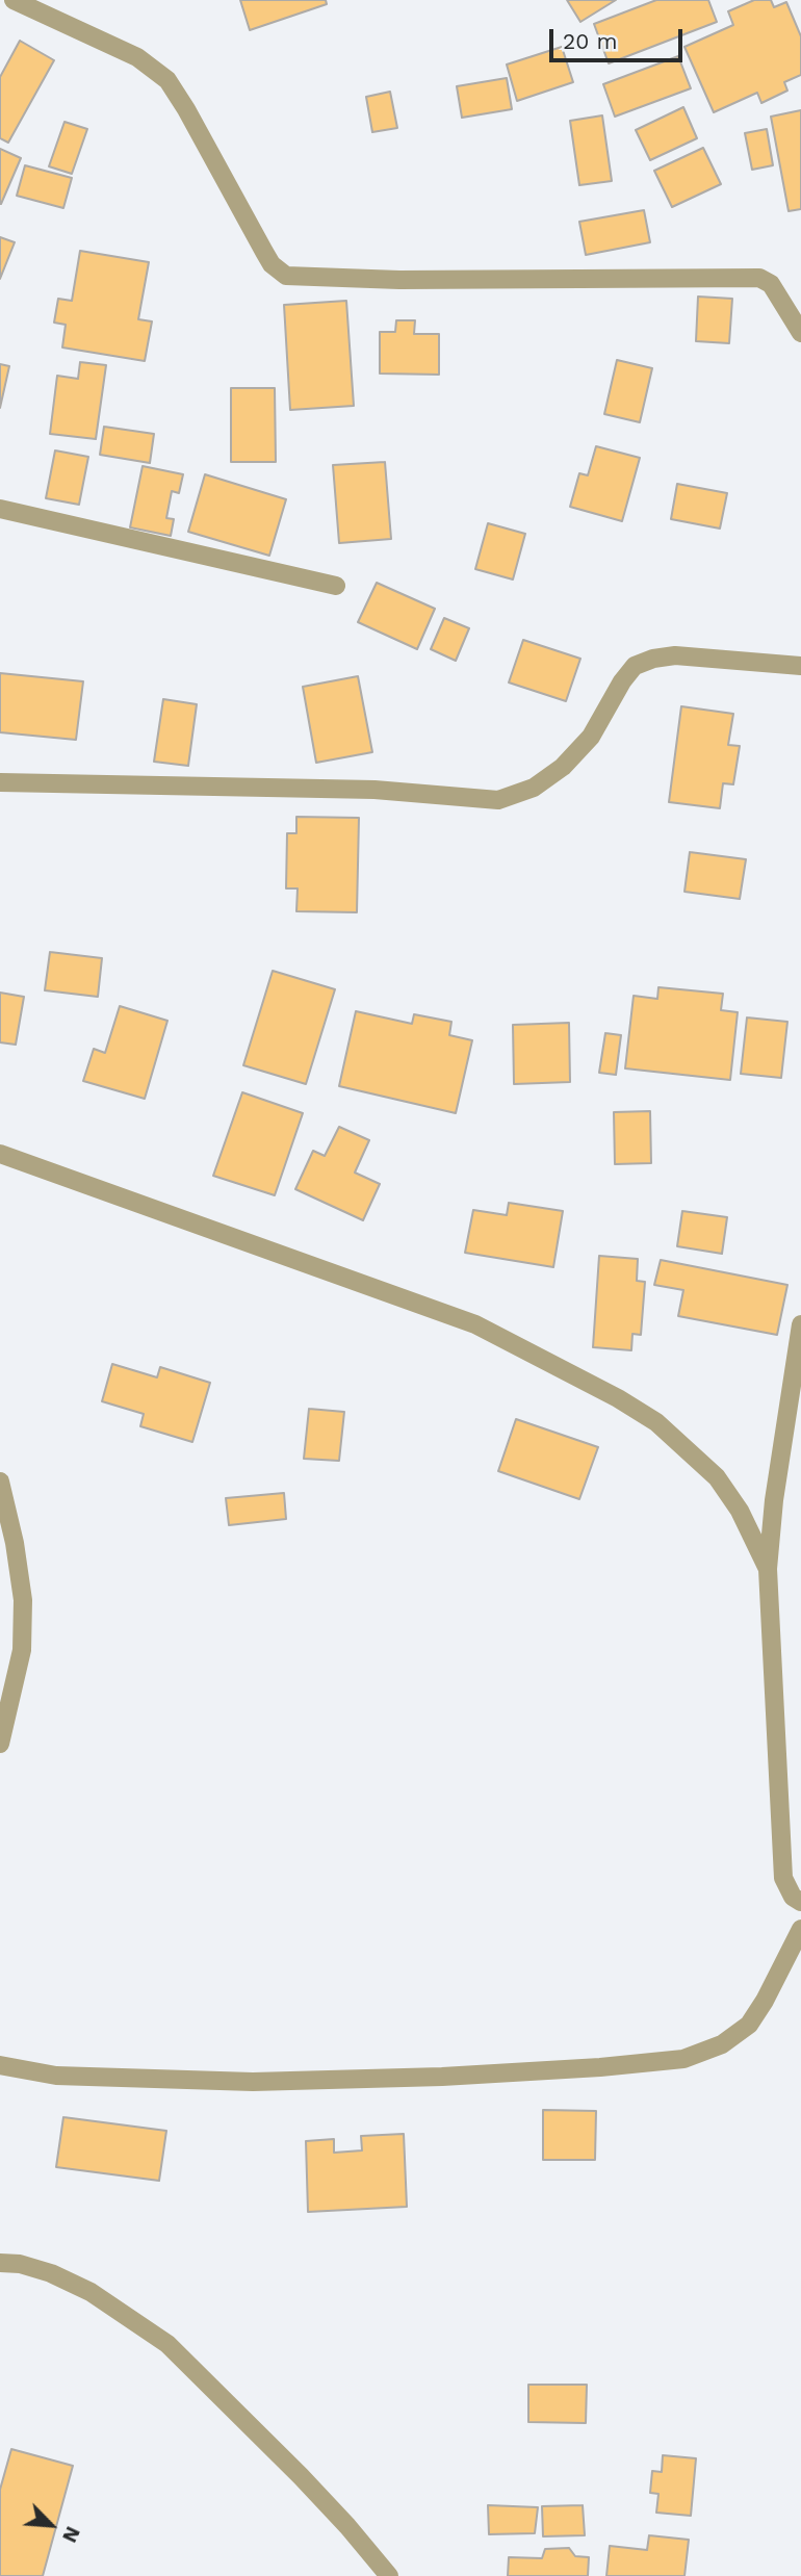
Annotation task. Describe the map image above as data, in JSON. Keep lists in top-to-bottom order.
{
  "scale_bar": "20 m",
  "north": "bottom right"
}
